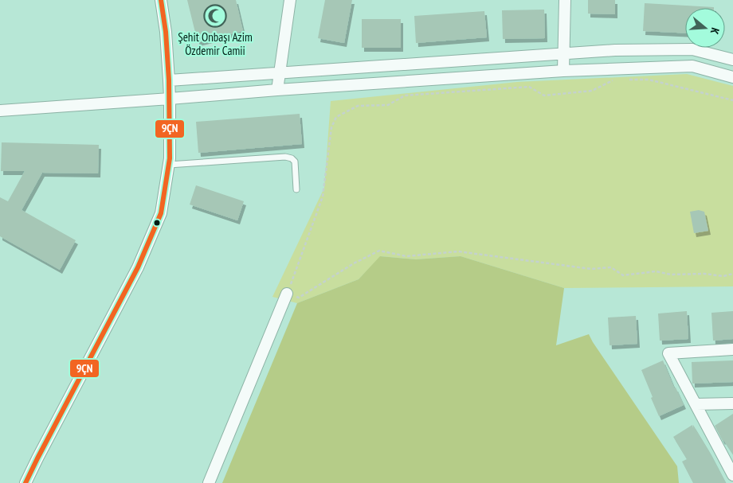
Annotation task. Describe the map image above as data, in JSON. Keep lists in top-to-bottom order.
{
  "places": {
    "mosque": ["Şehit Onbaşı Azim Özdemir Camii"]
  },
  "lines": ["transit line 9ÇN"],
  "north": "right"
}
